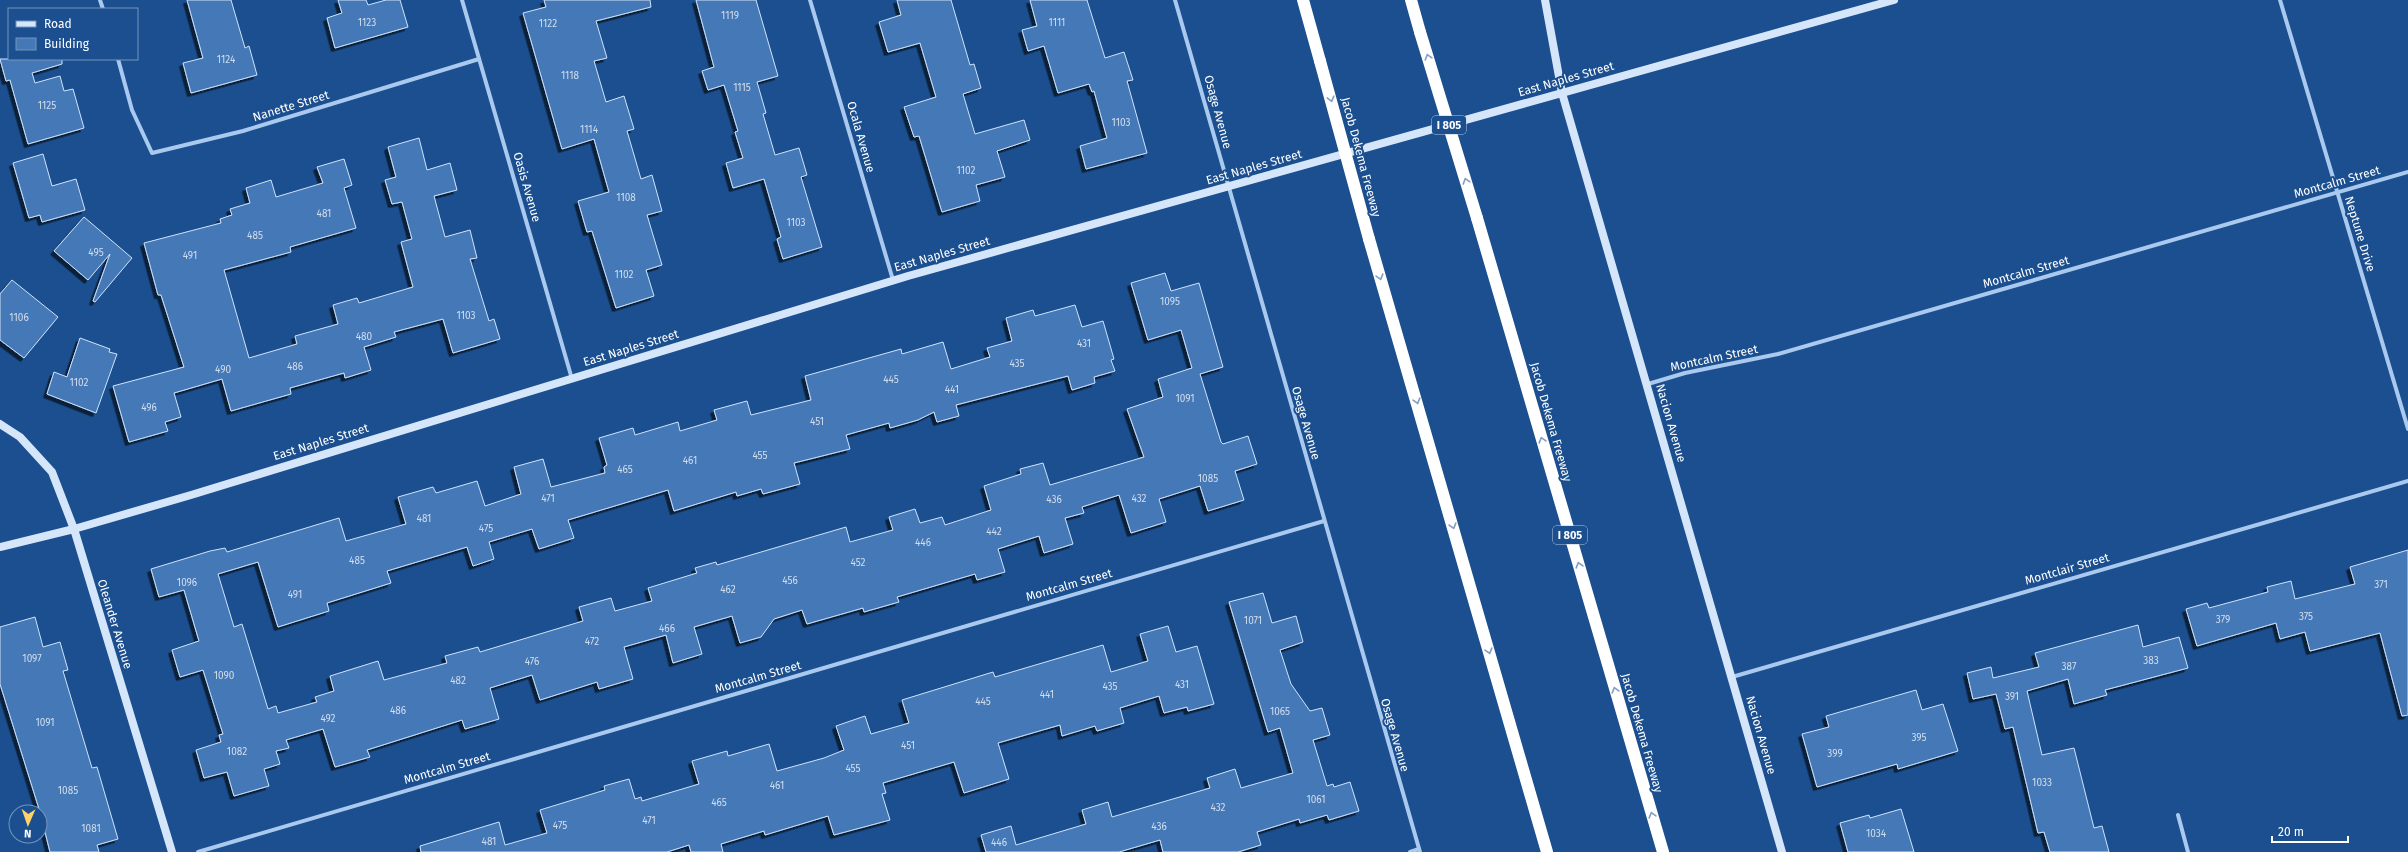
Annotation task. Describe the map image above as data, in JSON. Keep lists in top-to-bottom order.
{
  "streets": {
    "highway": ["I 805", "Jacob Dekema Freeway"],
    "street": [
      "East Naples Street",
      "Nanette Street",
      "Osage Avenue",
      "Ocala Avenue",
      "Montcalm Street",
      "Oasis Avenue",
      "Neptune Drive",
      "Nacion Avenue",
      "Montclair Street",
      "Oleander Avenue"
    ]
  },
  "crossings": [
    ["East Naples Street", "Osage Avenue"],
    ["East Naples Street", "Ocala Avenue"],
    ["East Naples Street", "Oasis Avenue"],
    ["East Naples Street", "Nacion Avenue"],
    ["East Naples Street", "Oleander Avenue"],
    ["Nanette Street", "Oasis Avenue"],
    ["Osage Avenue", "Montcalm Street"],
    ["Montcalm Street", "Neptune Drive"],
    ["Montcalm Street", "Nacion Avenue"],
    ["Nacion Avenue", "Montclair Street"]
  ],
  "house_numbers": [
    "1119",
    "1123",
    "1111",
    "1122",
    "1124",
    "1118",
    "1115",
    "1125",
    "1103",
    "1114",
    "1102",
    "1108",
    "481",
    "1103",
    "485",
    "495",
    "491",
    "1102",
    "1095",
    "1103",
    "1106",
    "480",
    "431",
    "435",
    "486",
    "490",
    "445",
    "1102",
    "441",
    "1091",
    "496",
    "451",
    "455",
    "461",
    "465",
    "1085",
    "471",
    "432",
    "436",
    "481",
    "475",
    "442",
    "446",
    "485",
    "452",
    "456",
    "1096",
    "371",
    "462",
    "491",
    "375",
    "379",
    "1071",
    "466",
    "472",
    "1097",
    "383",
    "476",
    "387",
    "1090",
    "482",
    "431",
    "435",
    "441",
    "391",
    "445",
    "486",
    "1065",
    "492",
    "1091",
    "395",
    "451",
    "1082",
    "399",
    "455",
    "1033",
    "461",
    "1085",
    "1061",
    "465",
    "432",
    "471",
    "475",
    "436",
    "1081",
    "1034",
    "481",
    "446"
  ],
  "legend": ["Road", "Building"],
  "scale_bar": "20 m",
  "north": "bottom"
}
